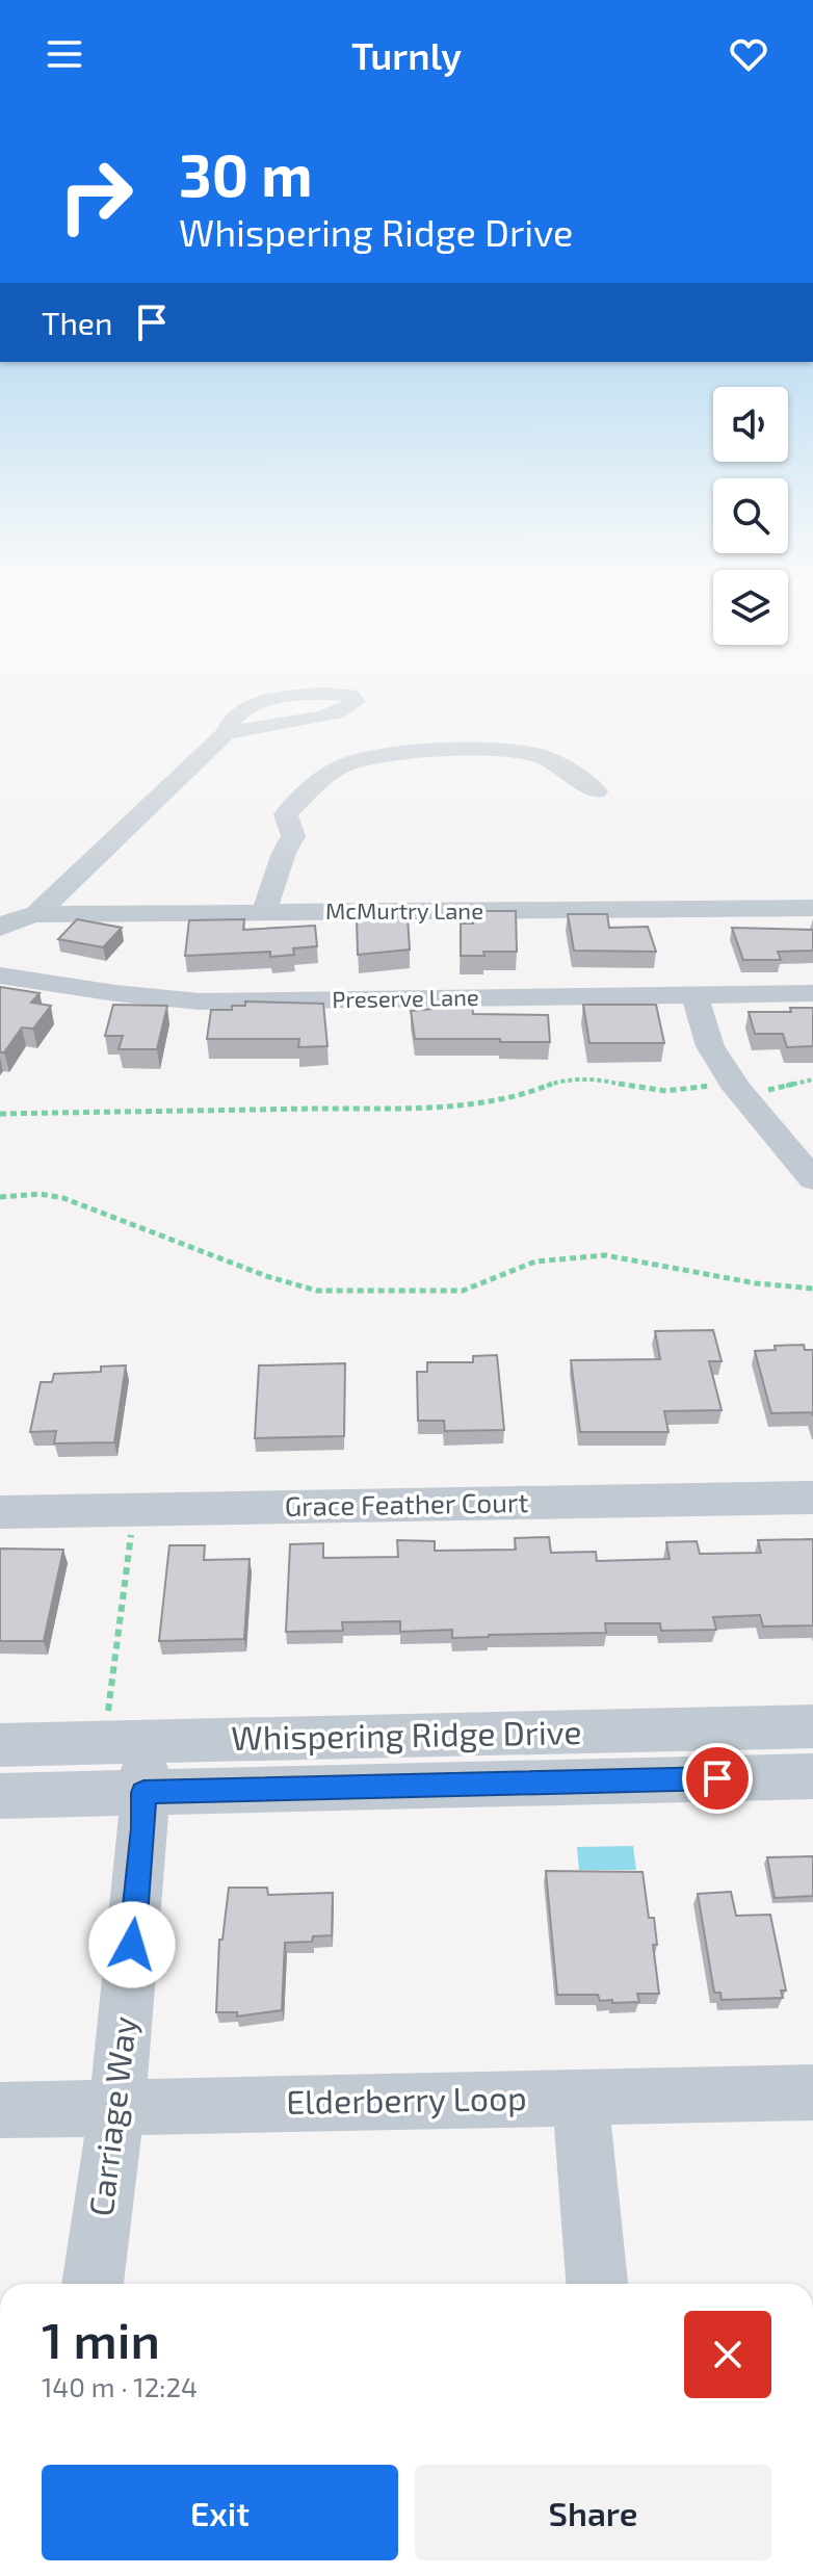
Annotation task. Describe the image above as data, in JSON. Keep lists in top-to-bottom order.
{
  "streets": {
    "street": [
      "McMurtry Lane",
      "Preserve Lane",
      "Grace Feather Court",
      "Whispering Ridge Drive",
      "Elderberry Loop",
      "Carriage Way"
    ]
  },
  "crossings": [
    ["Whispering Ridge Drive", "Carriage Way"],
    ["Elderberry Loop", "Carriage Way"]
  ],
  "page": {
    "header": "Turnly",
    "turn": ["30 m", "Whispering Ridge Drive"],
    "then": "Then",
    "heading": ["1 min", "140 m · 12:24"],
    "buttons": ["Exit", "Share"]
  }
}
